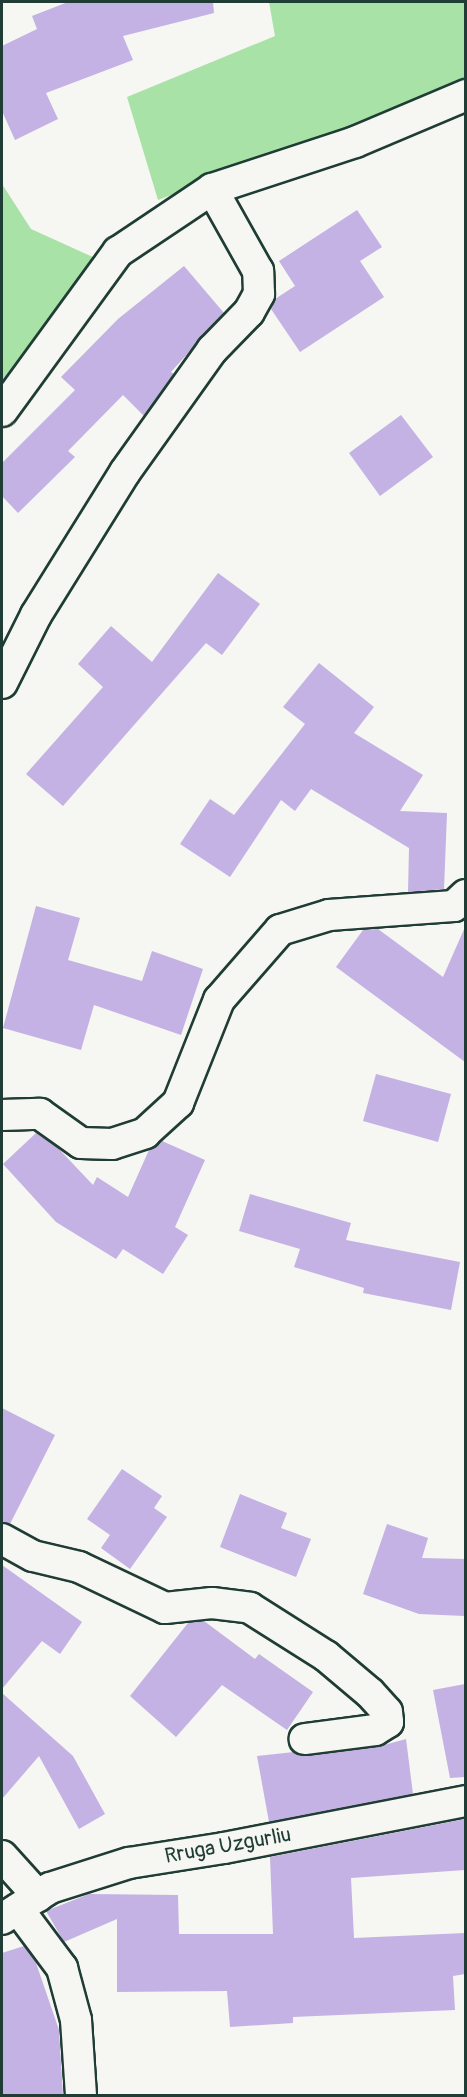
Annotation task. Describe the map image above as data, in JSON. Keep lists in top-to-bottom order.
{
  "streets": {
    "street": ["Rruga Uzgurliu"]
  }
}
